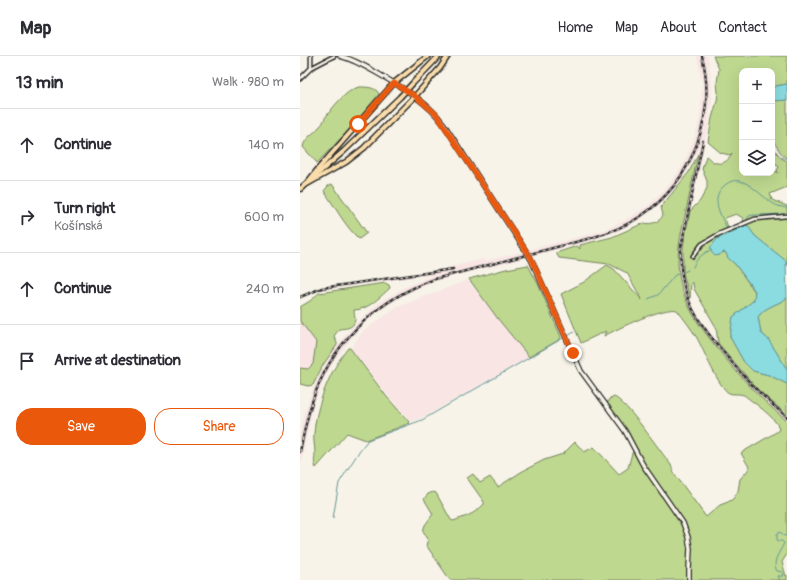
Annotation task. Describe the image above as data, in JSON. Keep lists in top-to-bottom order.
{
  "page": {
    "header": "Map",
    "nav": [
      "Home",
      "Map",
      "About",
      "Contact"
    ],
    "heading": ["13 min", "Walk · 980 m"],
    "map_buttons": ["+", "−"],
    "list": [
      ["Continue", "140 m"],
      ["Turn right", "Košínská", "600 m"],
      ["Continue", "240 m"],
      "Arrive at destination"
    ],
    "buttons": ["Save", "Share"]
  }
}
